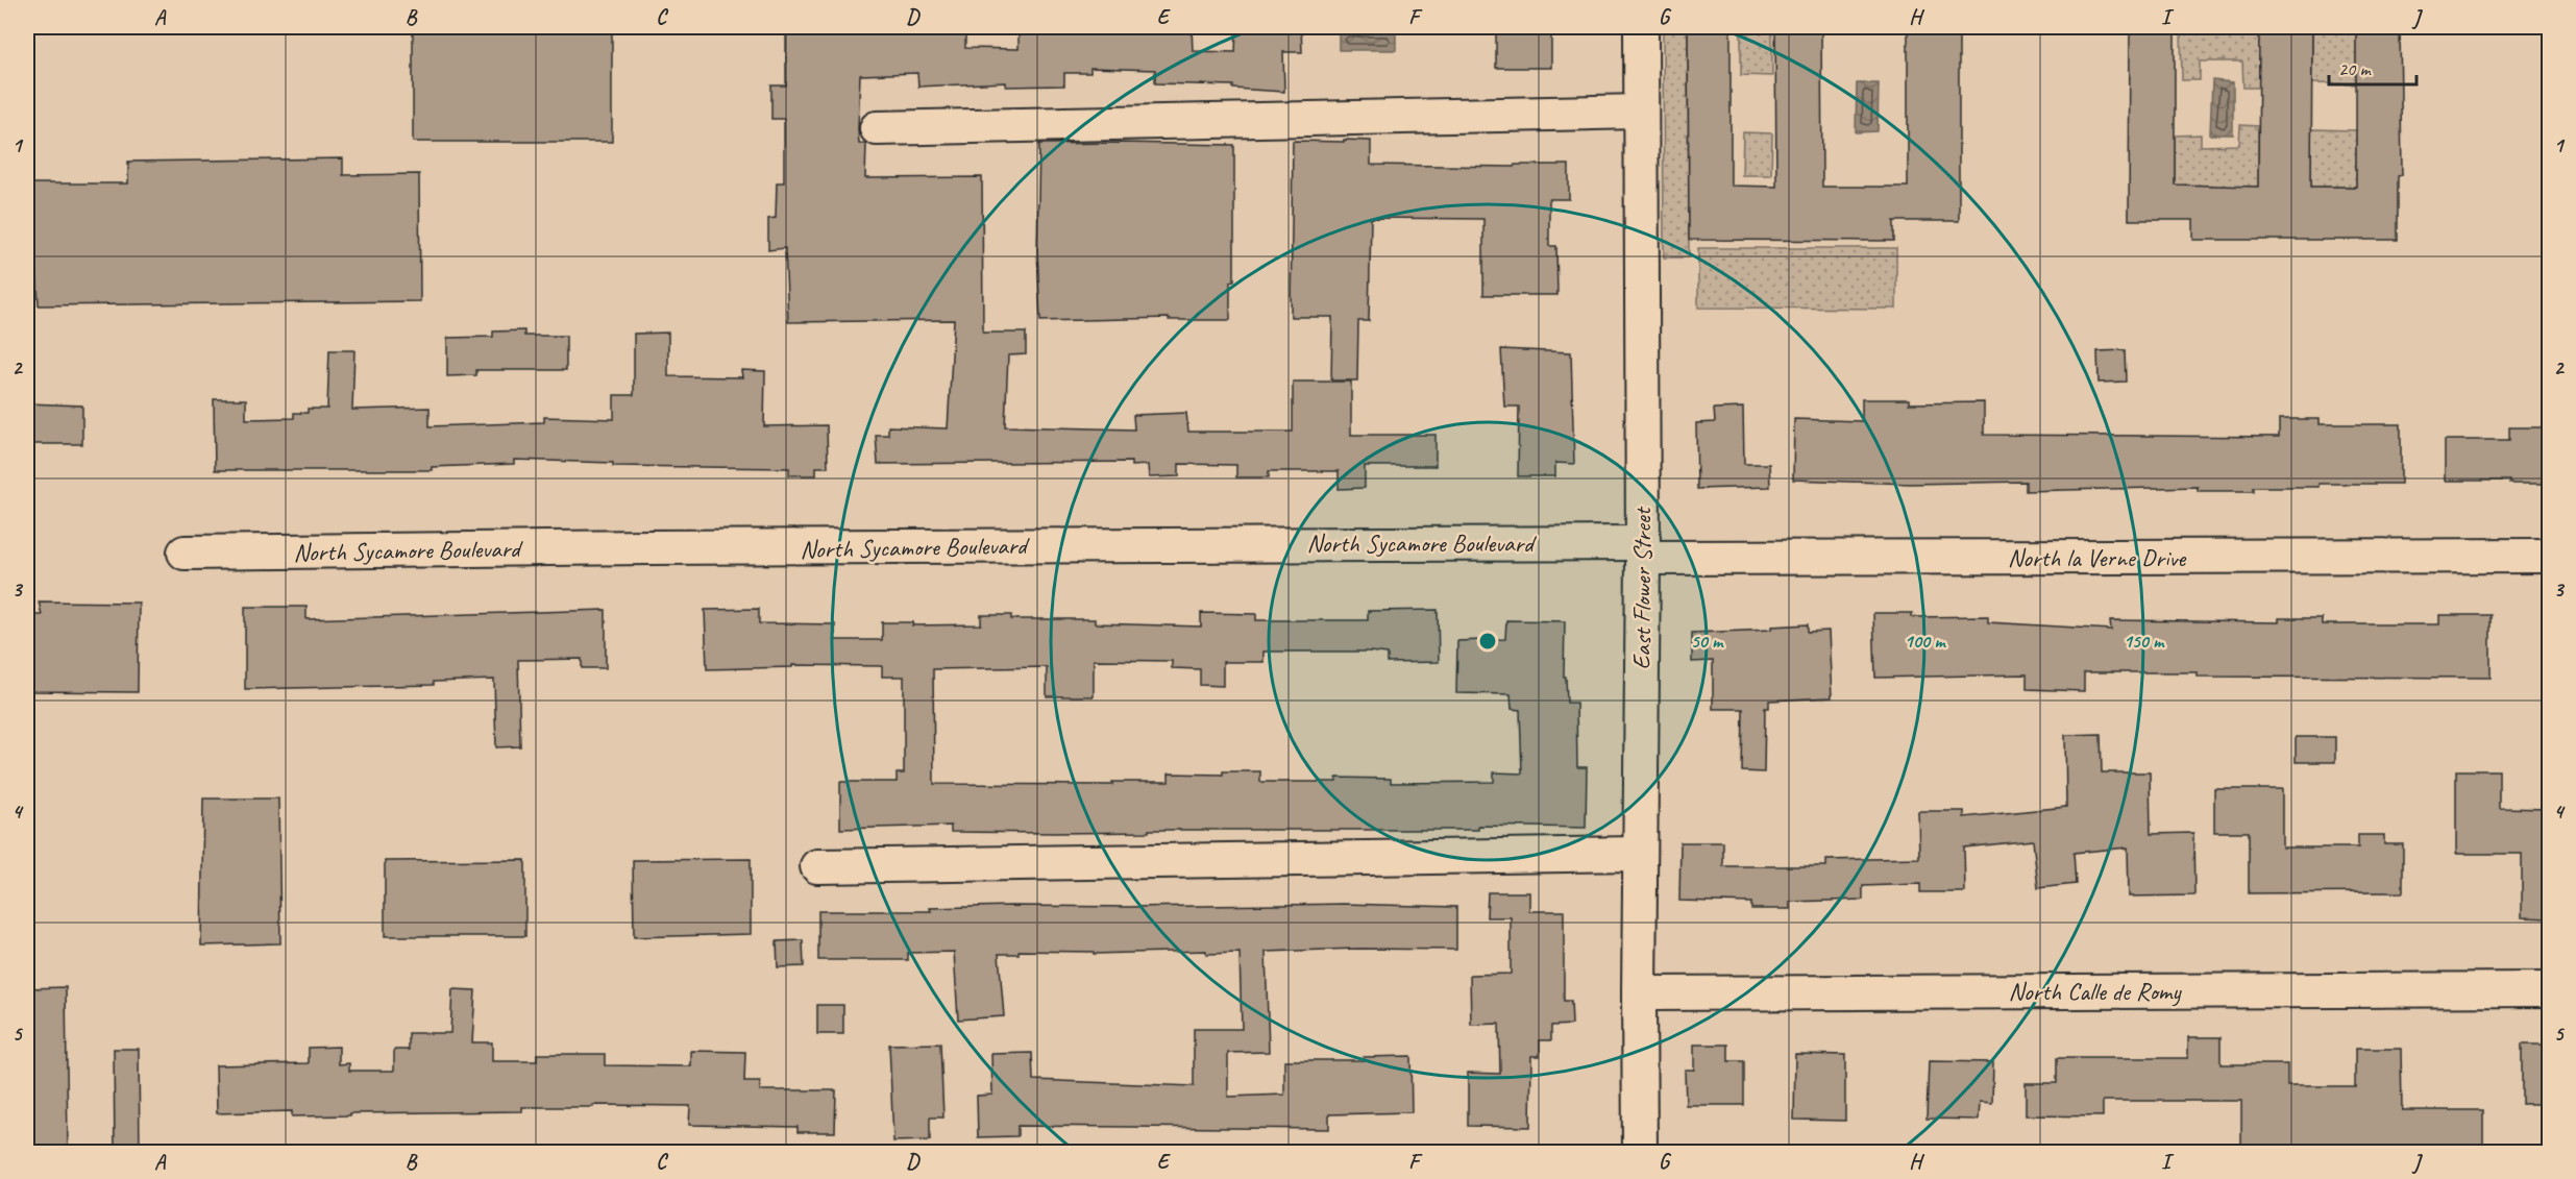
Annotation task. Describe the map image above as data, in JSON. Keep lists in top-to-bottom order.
{
  "streets": {
    "street": [
      "North Sycamore Boulevard",
      "North la Verne Drive",
      "East Flower Street",
      "North Calle de Romy"
    ]
  },
  "crossings": [
    ["North Sycamore Boulevard", "North la Verne Drive"],
    ["North Sycamore Boulevard", "East Flower Street"],
    ["North la Verne Drive", "East Flower Street"],
    ["East Flower Street", "North Calle de Romy"]
  ],
  "scale_bar": "20 m",
  "grid": {
    "columns": [
      "A",
      "B",
      "C",
      "D",
      "E",
      "F",
      "G",
      "H",
      "I",
      "J"
    ],
    "rows": [
      "1",
      "2",
      "3",
      "4",
      "5"
    ]
  },
  "rings": ["50 m", "100 m", "150 m"]
}
